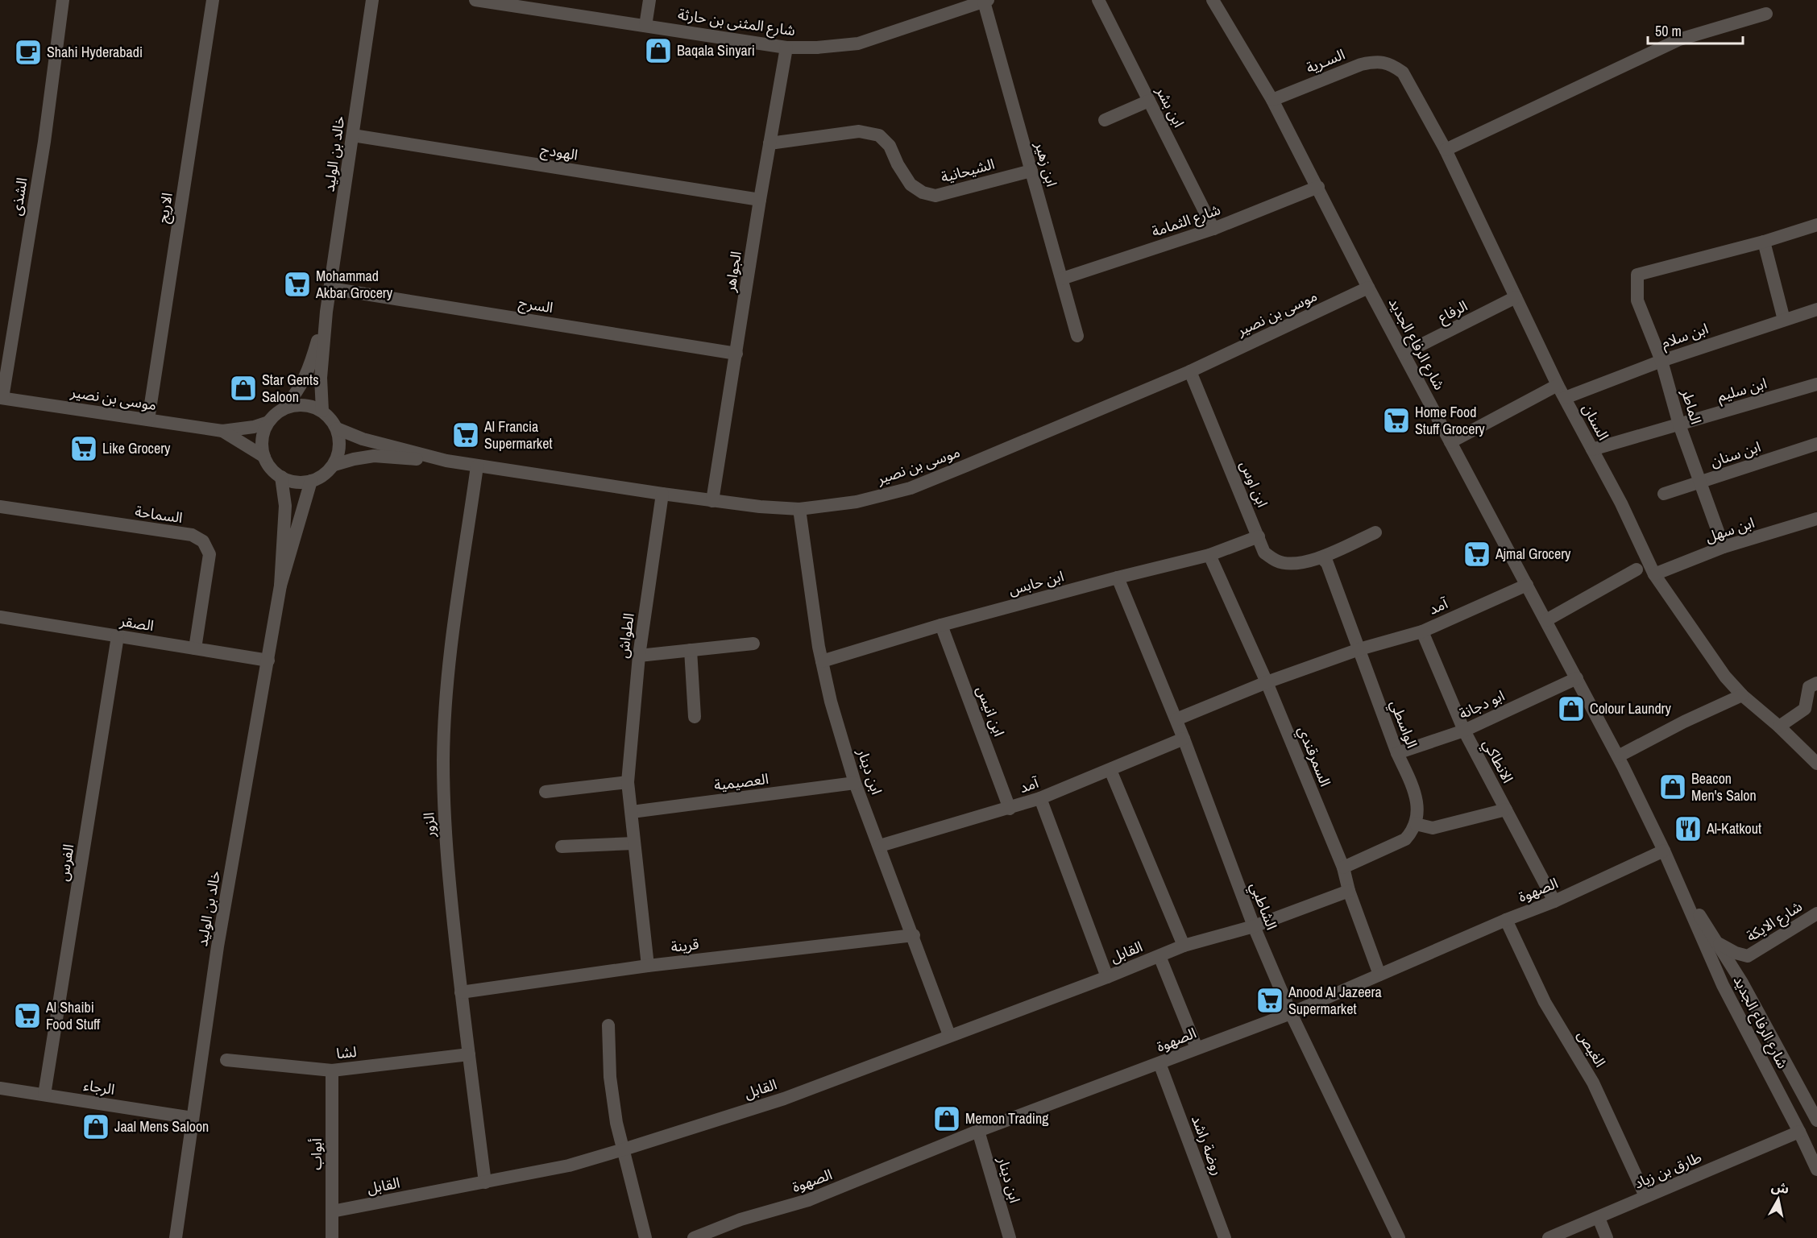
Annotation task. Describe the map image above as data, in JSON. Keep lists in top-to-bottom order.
{
  "streets": {
    "street": [
      "شارع المثنى بن حارثة",
      "السـرية",
      "ابن بشر",
      "الهودج",
      "خالد بن الوليد",
      "ابن زهير",
      "الشيحانية",
      "الشذى",
      "الاريج",
      "شارع الثمامة",
      "الجواهر",
      "السرج",
      "الرفاع",
      "موسى بن نصير",
      "ابن سلام",
      "شارع الرفاع الجديد",
      "ابن سليم",
      "الماطر",
      "السنان",
      "ابن سنان",
      "ابن اوس",
      "السماحة",
      "ابن سهل",
      "ابن حابس",
      "آمد",
      "الصقر",
      "الطواش",
      "ابو دجانة",
      "ابن انيس",
      "الواسطي",
      "السمرقندي",
      "الانطاكي",
      "ابن دينار",
      "العصيمية",
      "الزور",
      "الفرس",
      "الصهوة",
      "الشاطبي",
      "شارع الايكة",
      "قرينة",
      "القابل",
      "الغيص",
      "لشا",
      "الرجاء",
      "روضة راشد",
      "أبواب",
      "طارق بن زياد"
    ]
  },
  "crossings": [
    ["شارع المثنى بن حارثة", "ابن زهير"],
    ["شارع المثنى بن حارثة", "الجواهر"],
    ["السـرية", "شارع الرفاع الجديد"],
    ["السـرية", "السنان"],
    ["ابن بشر", "شارع الثمامة"],
    ["الهودج", "خالد بن الوليد"],
    ["الهودج", "الجواهر"],
    ["خالد بن الوليد", "السرج"],
    ["خالد بن الوليد", "موسى بن نصير"],
    ["خالد بن الوليد", "الصقر"],
    ["خالد بن الوليد", "الرجاء"],
    ["ابن زهير", "الشيحانية"],
    ["ابن زهير", "شارع الثمامة"],
    ["الشيحانية", "الجواهر"],
    ["الشذى", "موسى بن نصير"],
    ["الاريج", "موسى بن نصير"],
    ["شارع الثمامة", "شارع الرفاع الجديد"],
    ["الجواهر", "السرج"],
    ["الجواهر", "موسى بن نصير"],
    ["الرفاع", "شارع الرفاع الجديد"],
    ["الرفاع", "السنان"],
    ["موسى بن نصير", "شارع الرفاع الجديد"],
    ["موسى بن نصير", "ابن اوس"],
    ["موسى بن نصير", "الطواش"],
    ["موسى بن نصير", "ابن دينار"],
    ["موسى بن نصير", "الزور"],
    ["ابن سلام", "الماطر"],
    ["ابن سلام", "السنان"],
    ["شارع الرفاع الجديد", "آمد"],
    ["شارع الرفاع الجديد", "ابو دجانة"],
    ["شارع الرفاع الجديد", "الصهوة"],
    ["شارع الرفاع الجديد", "شارع الايكة"],
    ["شارع الرفاع الجديد", "طارق بن زياد"],
    ["ابن سليم", "الماطر"],
    ["ابن سليم", "السنان"],
    ["الماطر", "ابن سنان"],
    ["الماطر", "ابن سهل"],
    ["السنان", "ابن سهل"],
    ["ابن اوس", "ابن حابس"],
    ["ابن اوس", "الواسطي"],
    ["السماحة", "الصقر"],
    ["ابن حابس", "ابن انيس"],
    ["ابن حابس", "السمرقندي"],
    ["ابن حابس", "ابن دينار"],
    ["ابن حابس", "الشاطبي"],
    ["آمد", "ابن انيس"],
    ["آمد", "الواسطي"],
    ["آمد", "السمرقندي"],
    ["آمد", "الانطاكي"],
    ["آمد", "ابن دينار"],
    ["آمد", "الشاطبي"],
    ["الصقر", "الفرس"],
    ["الطواش", "العصيمية"],
    ["الطواش", "قرينة"],
    ["ابو دجانة", "الواسطي"],
    ["ابو دجانة", "الانطاكي"],
    ["السمرقندي", "الصهوة"],
    ["السمرقندي", "القابل"],
    ["الانطاكي", "الصهوة"],
    ["ابن دينار", "العصيمية"],
    ["ابن دينار", "الصهوة"],
    ["ابن دينار", "قرينة"],
    ["ابن دينار", "القابل"],
    ["الزور", "قرينة"],
    ["الزور", "القابل"],
    ["الزور", "لشا"],
    ["الفرس", "الرجاء"],
    ["الصهوة", "الشاطبي"],
    ["الصهوة", "الغيص"],
    ["الصهوة", "روضة راشد"],
    ["الشاطبي", "القابل"],
    ["القابل", "أبواب"],
    ["الغيص", "طارق بن زياد"],
    ["لشا", "أبواب"]
  ],
  "places": {
    "shop": [
      "Baqala Sinyari",
      "Star Gents Saloon",
      "Colour Laundry",
      "Beacon Men's Salon",
      "Memon Trading",
      "Jaal Mens Saloon"
    ],
    "cafe": ["Shahi Hyderabadi"],
    "supermarket": [
      "Mohammad Akbar Grocery",
      "Home Food Stuff Grocery",
      "Al Francia Supermarket",
      "Like Grocery",
      "Ajmal Grocery",
      "Anood Al Jazeera Supermarket",
      "Al Shaibi Food Stuff"
    ],
    "restaurant": ["Al-Katkout"]
  },
  "scale_bar": "50 m",
  "north": "top"
}
